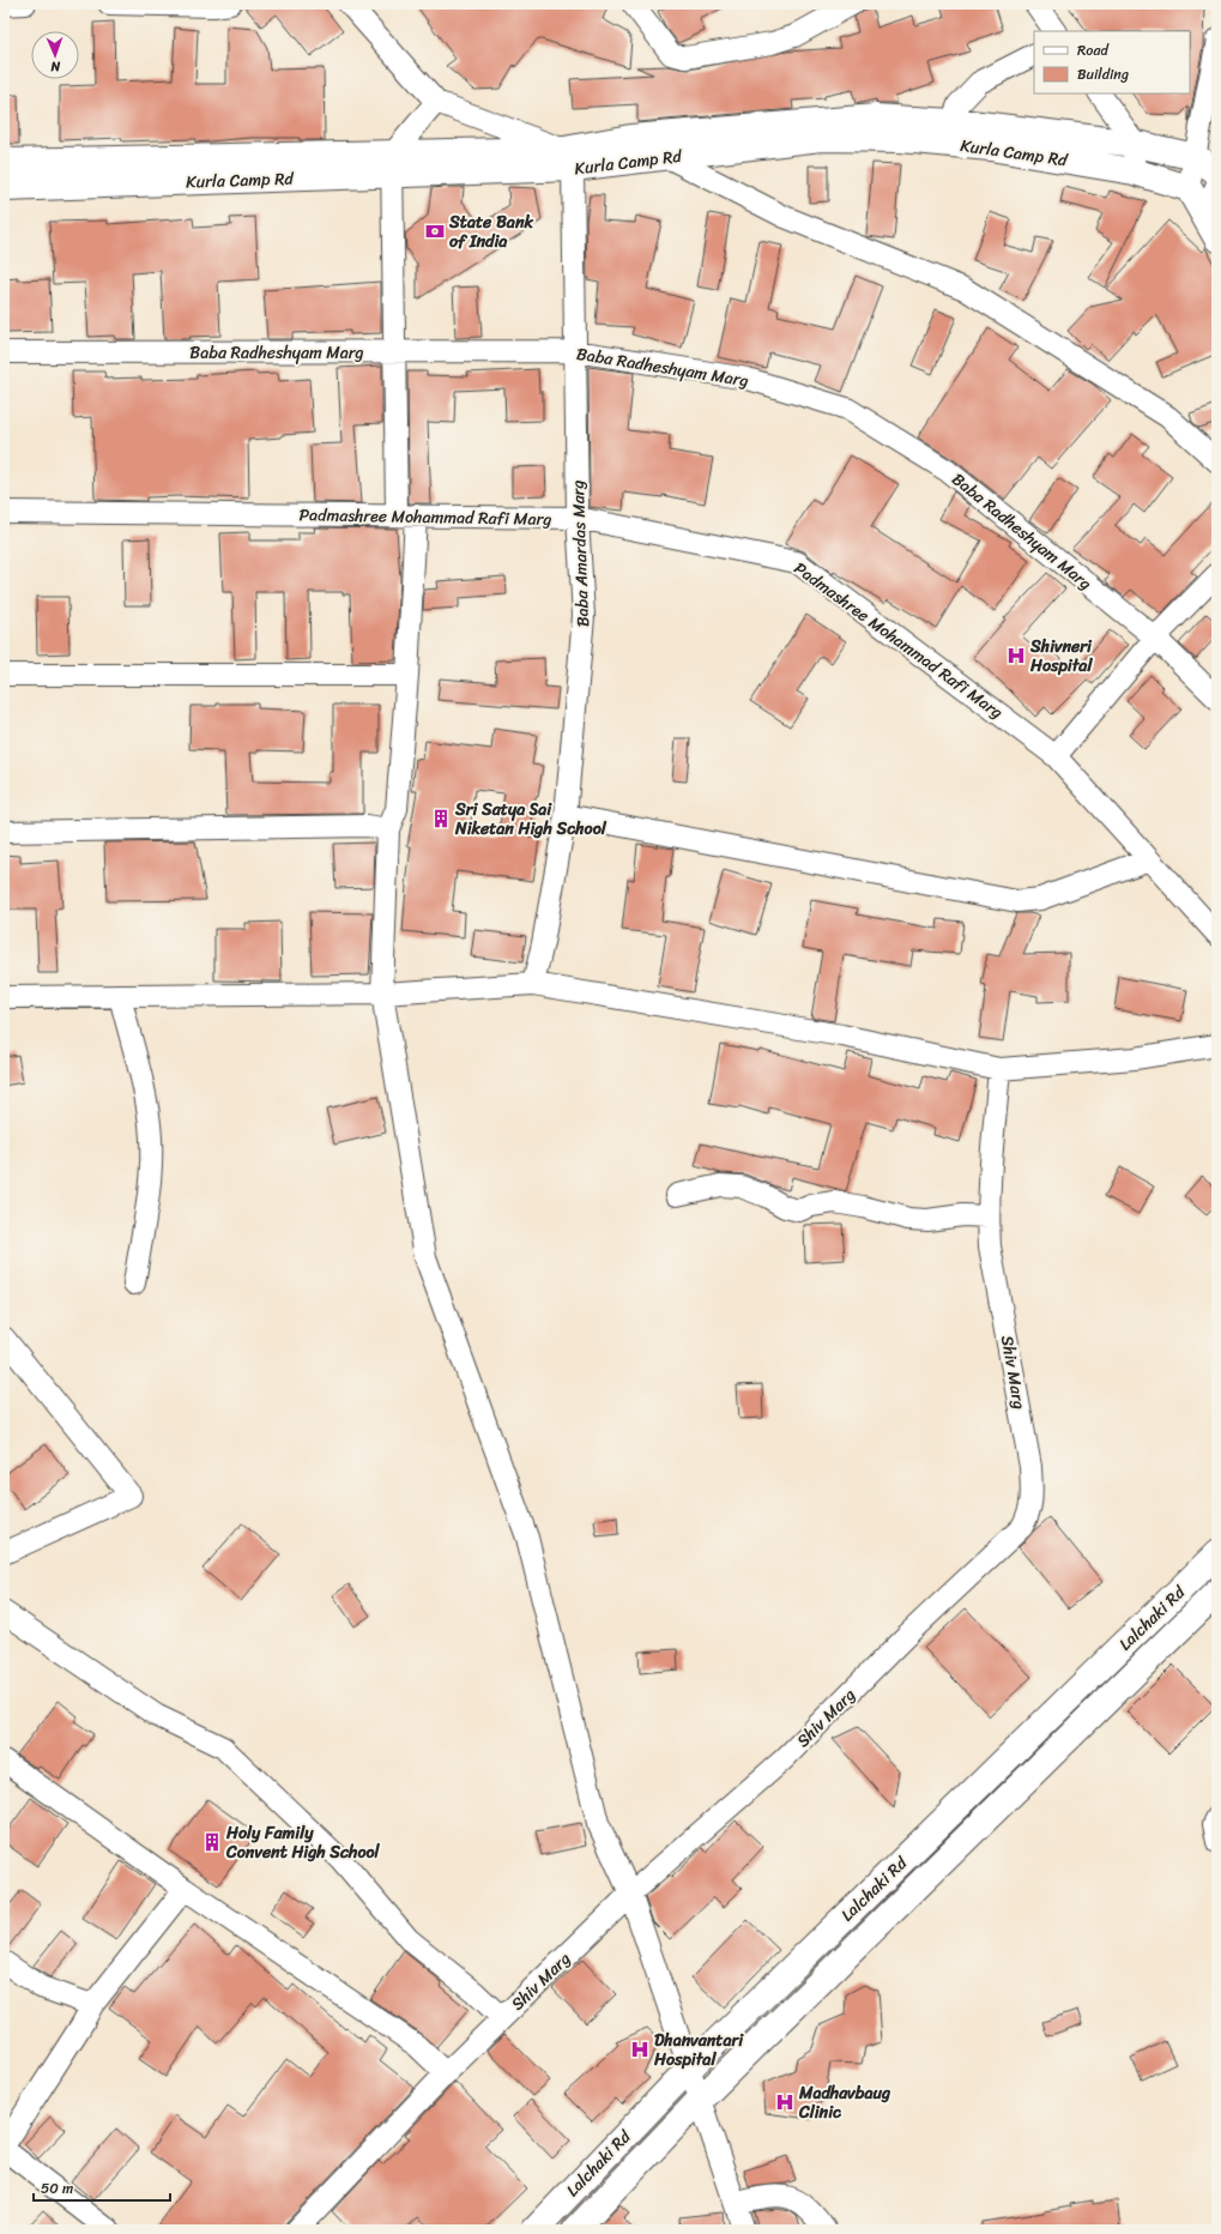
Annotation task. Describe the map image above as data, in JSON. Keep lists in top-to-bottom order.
{
  "streets": {
    "main road": ["Kurla Camp Rd", "Lalchaki Rd"],
    "street": [
      "Baba Radheshyam Marg",
      "Padmashree Mohammad Rafi Marg",
      "Baba Amardas Marg",
      "Shiv Marg"
    ]
  },
  "crossings": [
    ["Kurla Camp Rd", "Baba Amardas Marg"],
    ["Baba Radheshyam Marg", "Baba Amardas Marg"],
    ["Padmashree Mohammad Rafi Marg", "Baba Amardas Marg"]
  ],
  "places": {
    "bank": ["State Bank of India"],
    "hospital": ["Shivneri Hospital", "Dhanvantari Hospital", "Madhavbaug Clinic"],
    "building": ["Sri Satya Sai Niketan High School", "Holy Family Convent High School"]
  },
  "legend": ["Road", "Building"],
  "scale_bar": "50 m",
  "north": "bottom"
}
